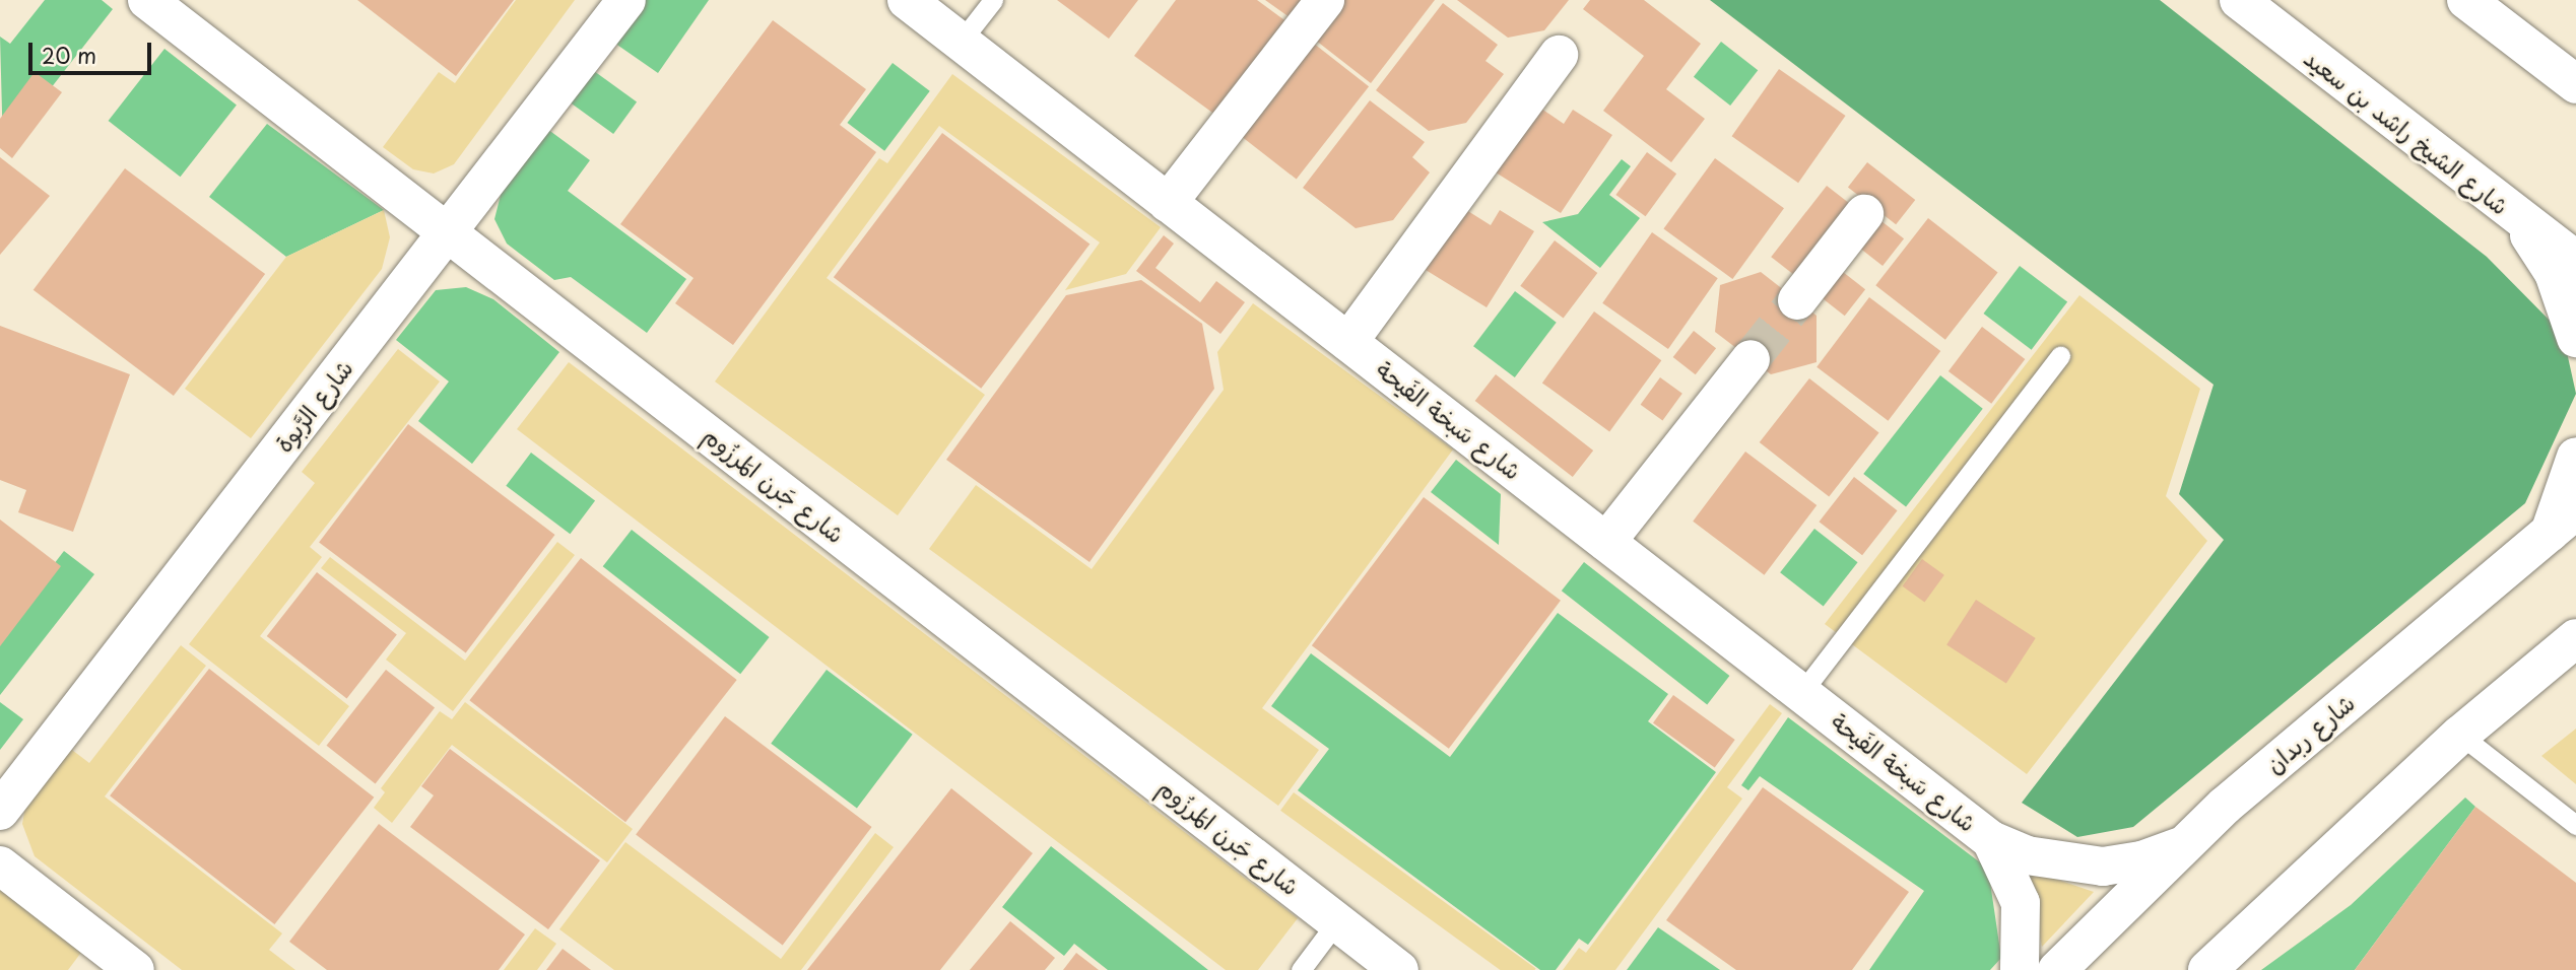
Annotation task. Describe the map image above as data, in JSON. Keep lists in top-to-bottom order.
{
  "streets": {
    "street": [
      "شارع الشيخ راشد بن سعيد",
      "شارع الرَّبوة",
      "شارع سَبخة الفَيحة",
      "شارع جَرن المَرزُوم",
      "شارع ربدان"
    ]
  },
  "crossings": [
    ["شارع الرَّبوة", "شارع جَرن المَرزُوم"],
    ["شارع سَبخة الفَيحة", "شارع ربدان"]
  ],
  "scale_bar": "20 m"
}
